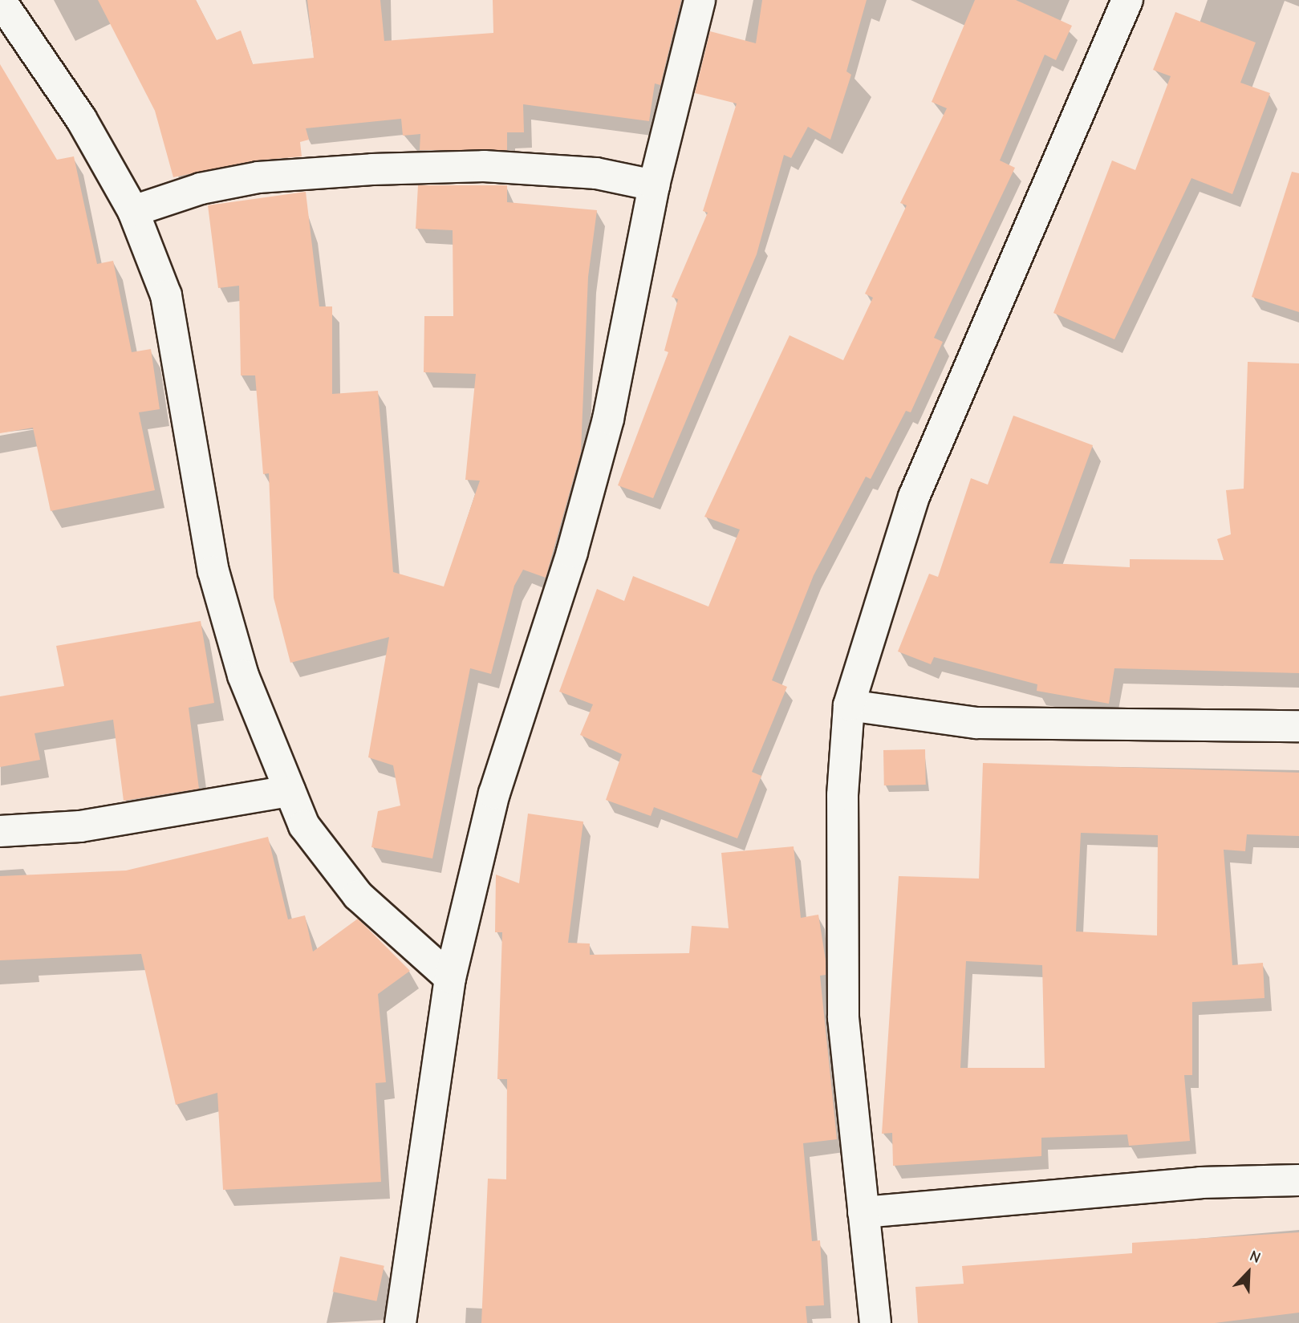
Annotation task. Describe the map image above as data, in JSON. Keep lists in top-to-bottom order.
{
  "north": "top right"
}
